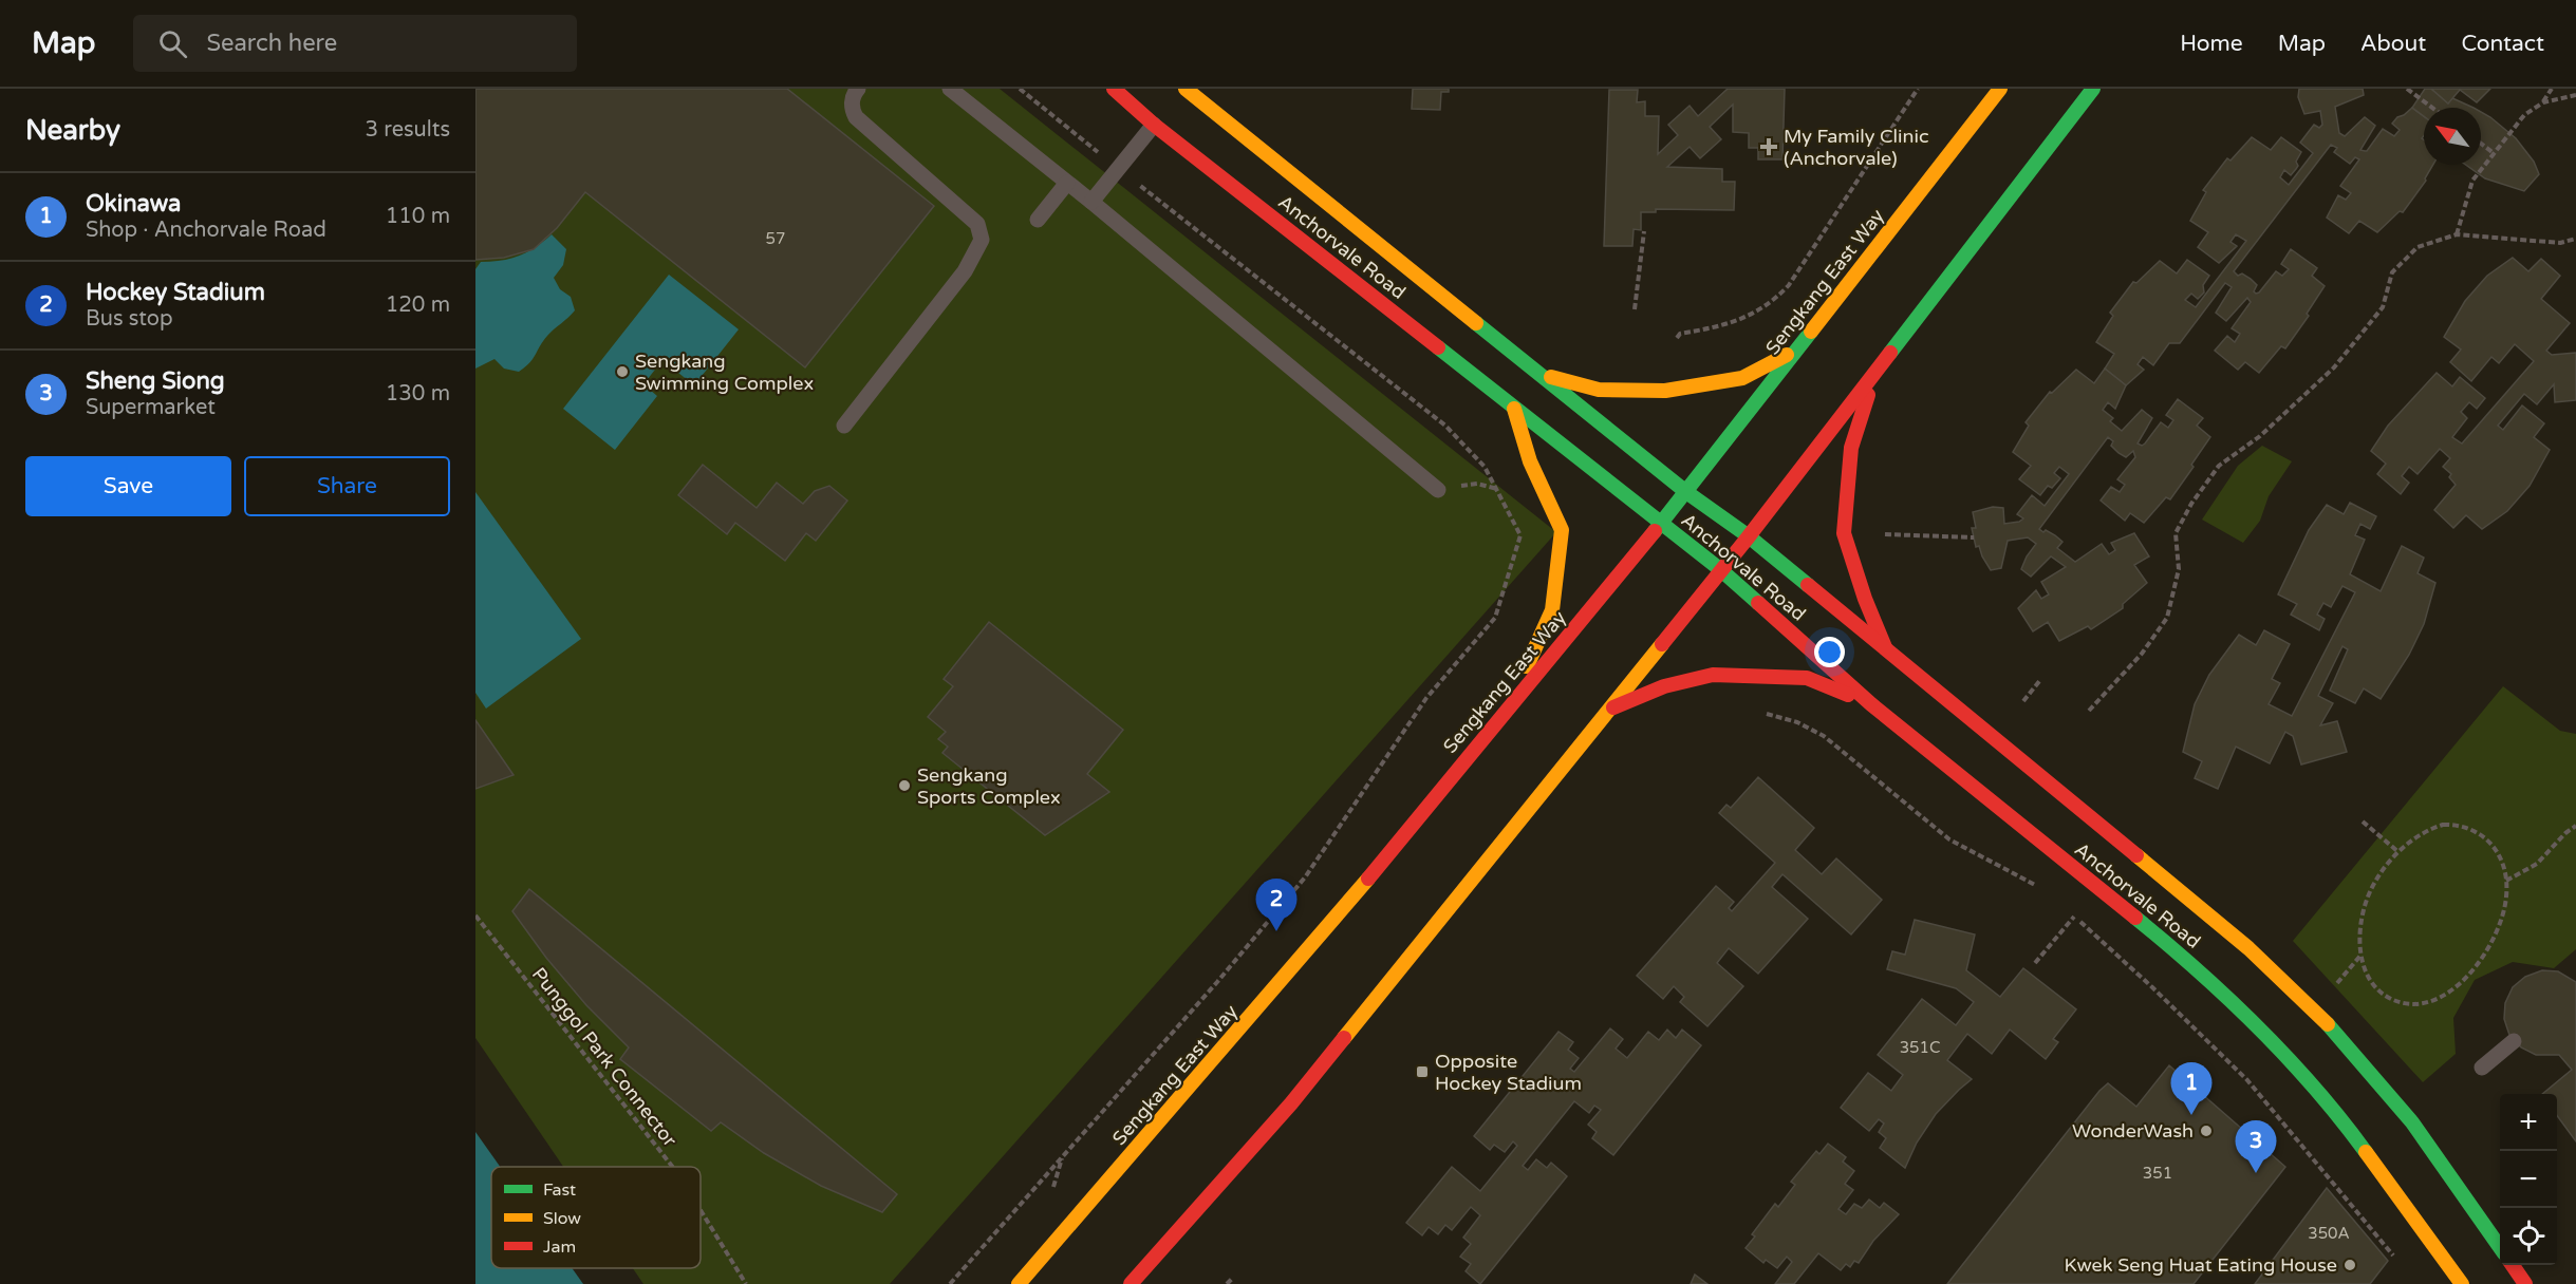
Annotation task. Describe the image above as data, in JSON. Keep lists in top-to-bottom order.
{
  "streets": {
    "main road": ["Anchorvale Road", "Sengkang East Way"],
    "path": ["Punggol Park Connector"]
  },
  "crossings": [
    ["Anchorvale Road", "Sengkang East Way"]
  ],
  "places": {
    "health": ["My Family Clinic (Anchorvale)"],
    "other": [
      "Sengkang Swimming Complex",
      "Sengkang Sports Complex",
      "WonderWash",
      "Kwek Seng Huat Eating House"
    ],
    "transit": ["Opposite Hockey Stadium"]
  },
  "house_numbers": [
    "57",
    "351C",
    "351",
    "350A"
  ],
  "legend": ["Fast", "Slow", "Jam"],
  "north": "top left",
  "page": {
    "header": "Map",
    "search": "Search here",
    "nav": [
      "Home",
      "Map",
      "About",
      "Contact"
    ],
    "heading": ["Nearby", "3 results"],
    "list": [
      {
        "mark": "1",
        "name": "Okinawa",
        "note": "Shop · Anchorvale Road",
        "value": "110 m"
      },
      {
        "mark": "2",
        "name": "Hockey Stadium",
        "note": "Bus stop",
        "value": "120 m"
      },
      {
        "mark": "3",
        "name": "Sheng Siong",
        "note": "Supermarket",
        "value": "130 m"
      }
    ],
    "buttons": ["Save", "Share"],
    "pins": ["2", "1", "3"],
    "map_buttons": ["+", "−"]
  }
}
